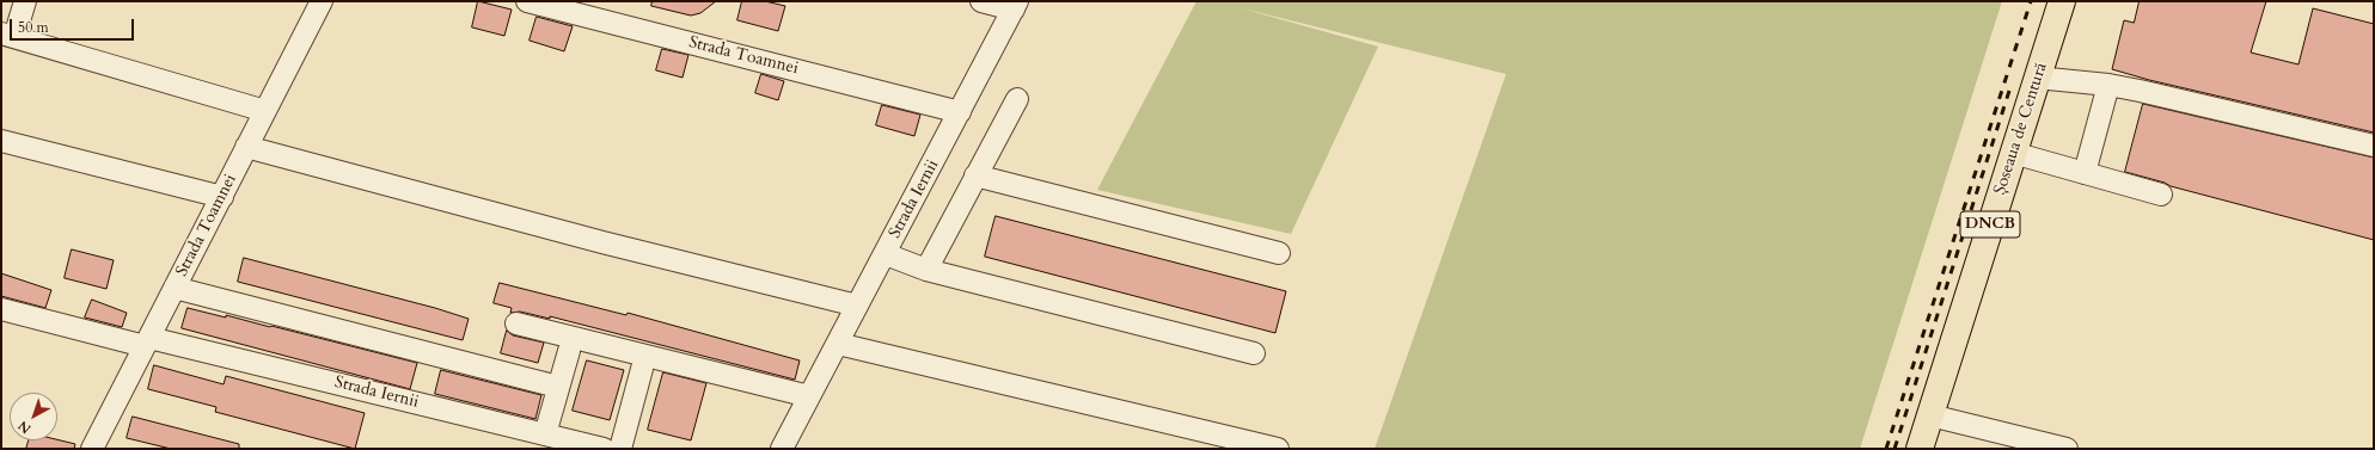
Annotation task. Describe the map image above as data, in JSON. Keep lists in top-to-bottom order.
{
  "streets": {
    "main road": ["Șoseaua de Centură", "DNCB"],
    "street": ["Strada Toamnei", "Strada Iernii"]
  },
  "crossings": [
    ["Strada Toamnei", "Strada Iernii"]
  ],
  "scale_bar": "50 m",
  "north": "bottom left"
}
